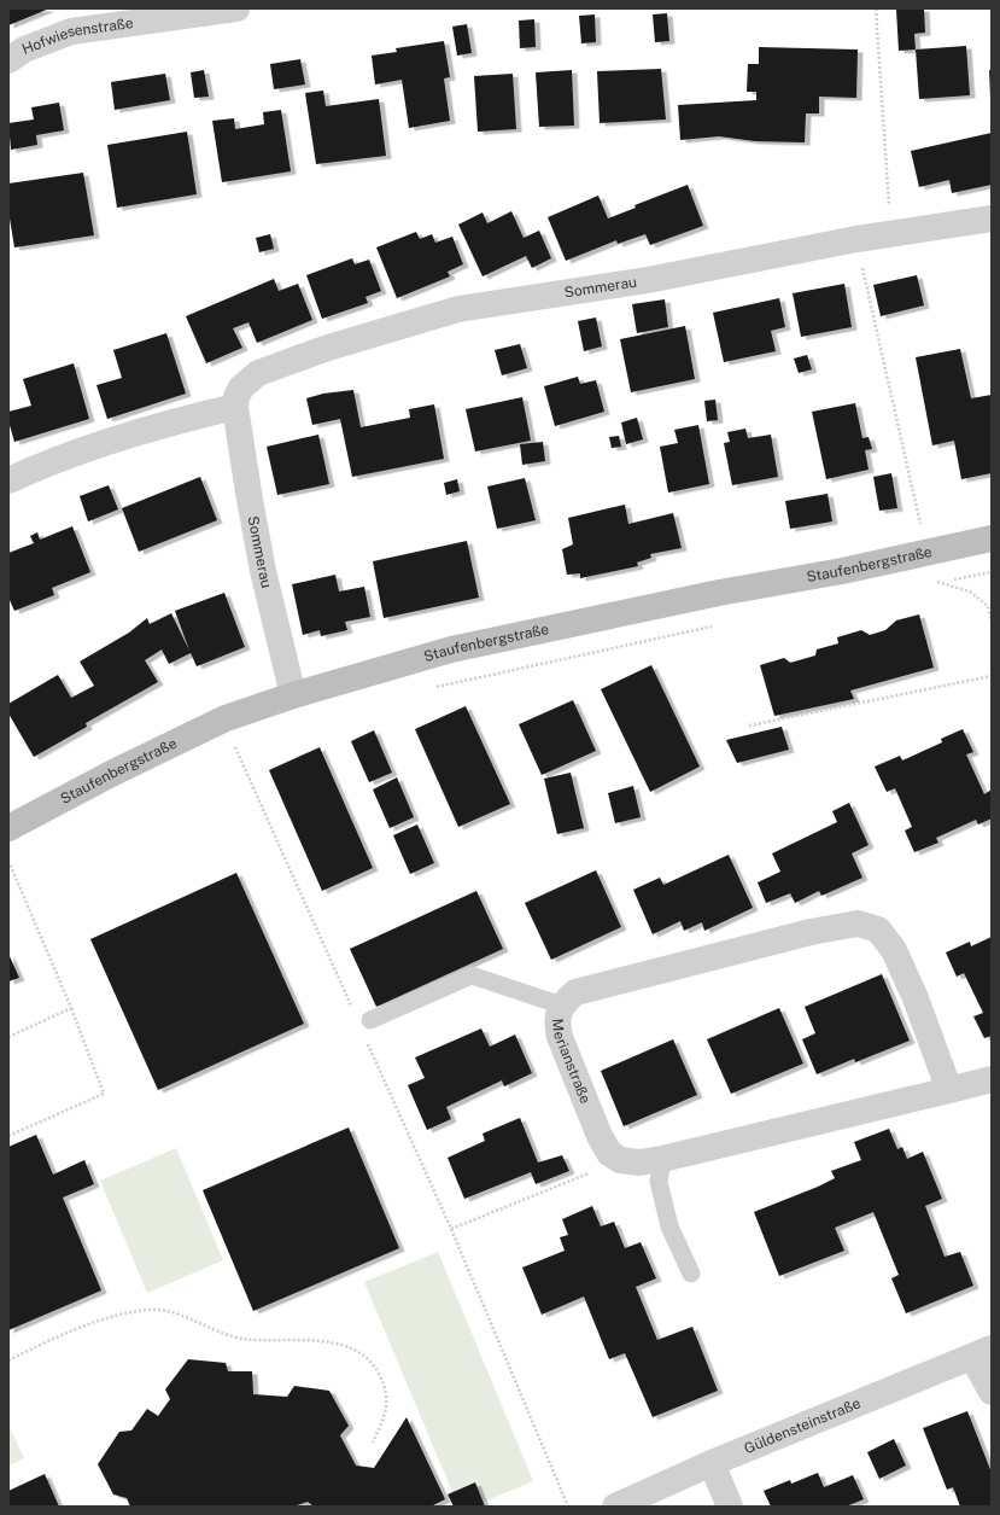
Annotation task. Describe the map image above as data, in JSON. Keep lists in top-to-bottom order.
{
  "streets": {
    "street": [
      "Hofwiesenstraße",
      "Sommerau",
      "Staufenbergstraße",
      "Merianstraße",
      "Güldensteinstraße"
    ]
  },
  "crossings": [
    ["Sommerau", "Staufenbergstraße"]
  ]
}
